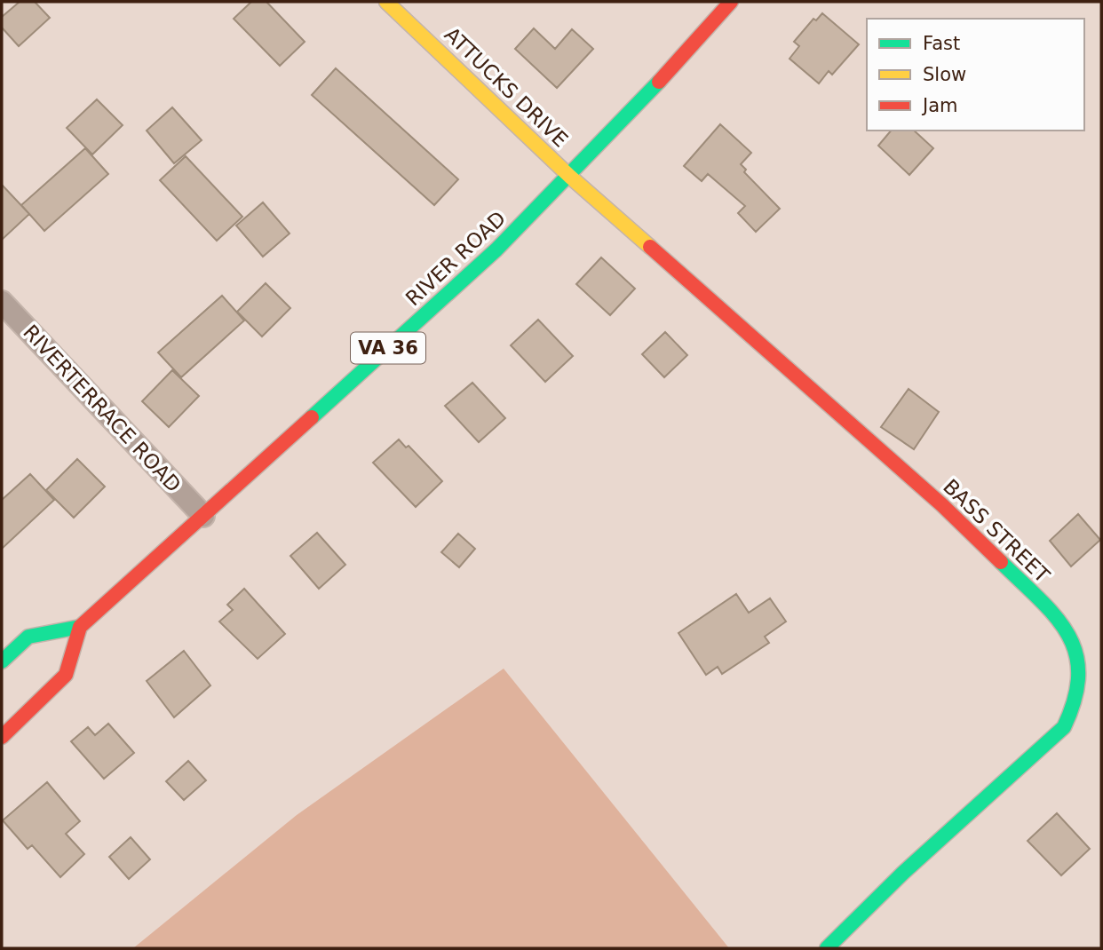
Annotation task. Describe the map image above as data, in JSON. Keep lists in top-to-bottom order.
{
  "streets": {
    "street": [
      "ATTUCKS DRIVE",
      "RIVER ROAD",
      "VA 36",
      "RIVERTERRACE ROAD",
      "BASS STREET"
    ]
  },
  "crossings": [
    ["ATTUCKS DRIVE", "RIVER ROAD"],
    ["ATTUCKS DRIVE", "BASS STREET"],
    ["RIVER ROAD", "RIVERTERRACE ROAD"],
    ["RIVER ROAD", "BASS STREET"]
  ],
  "legend": ["Fast", "Slow", "Jam"]
}
